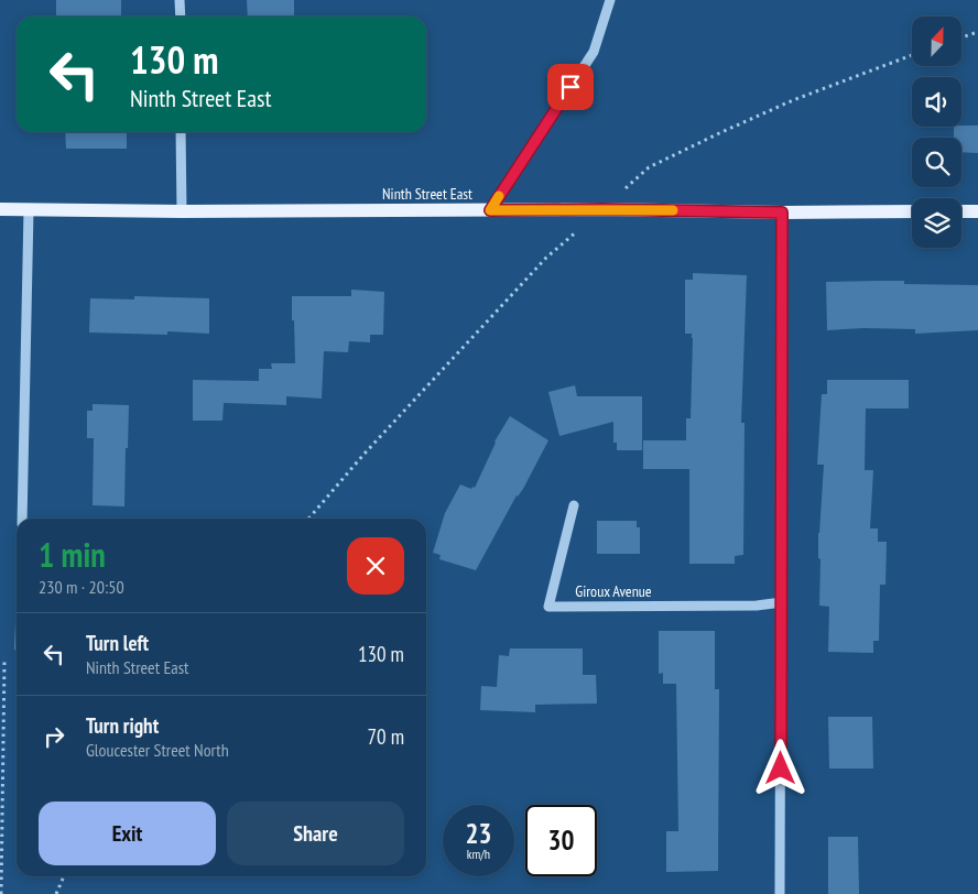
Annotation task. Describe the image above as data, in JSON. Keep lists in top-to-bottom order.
{
  "streets": {
    "main road": ["Ninth Street East"],
    "street": ["Giroux Avenue"]
  },
  "north": "top",
  "page": {
    "turn": ["130 m", "Ninth Street East"],
    "heading": ["1 min", "230 m · 20:50"],
    "list": [
      {
        "name": "Turn left",
        "note": "Ninth Street East",
        "value": "130 m"
      },
      {
        "name": "Turn right",
        "note": "Gloucester Street North",
        "value": "70 m"
      }
    ],
    "buttons": ["Exit", "Share"],
    "speed": "23 km/h",
    "limit": "30"
  }
}
